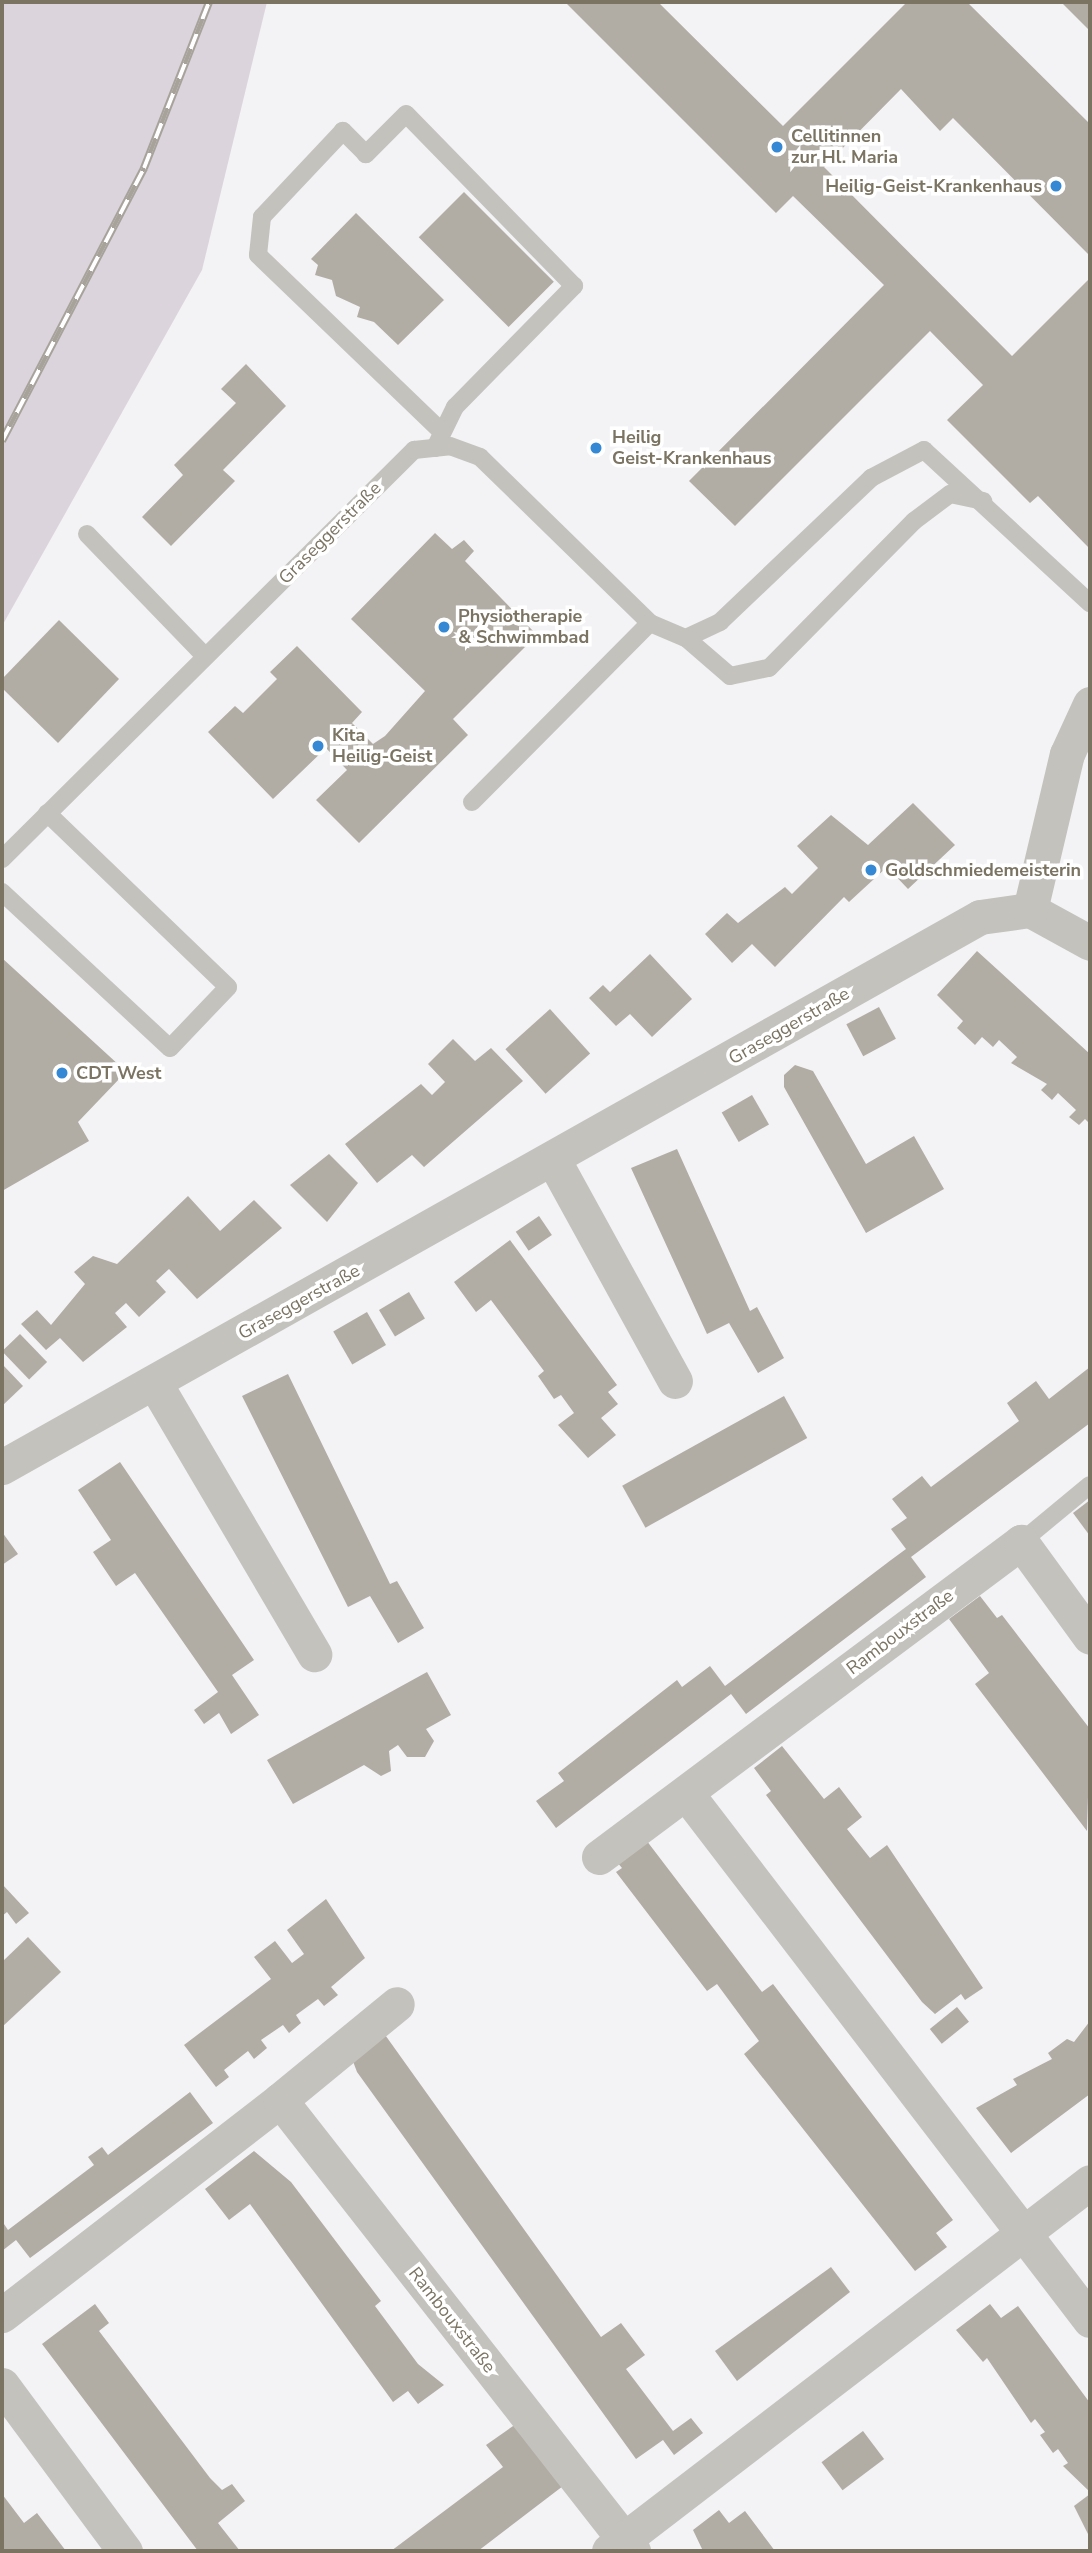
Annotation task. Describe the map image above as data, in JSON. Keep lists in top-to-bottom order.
{
  "streets": {
    "street": ["Graseggerstraße", "Rambouxstraße"]
  },
  "places": [
    "Cellitinnen zur Hl. Maria",
    "Heilig-Geist-Krankenhaus",
    "Heilig Geist-Krankenhaus",
    "Physiotherapie & Schwimmbad",
    "Kita Heilig-Geist",
    "Goldschmiedemeisterin",
    "CDT West"
  ]
}
